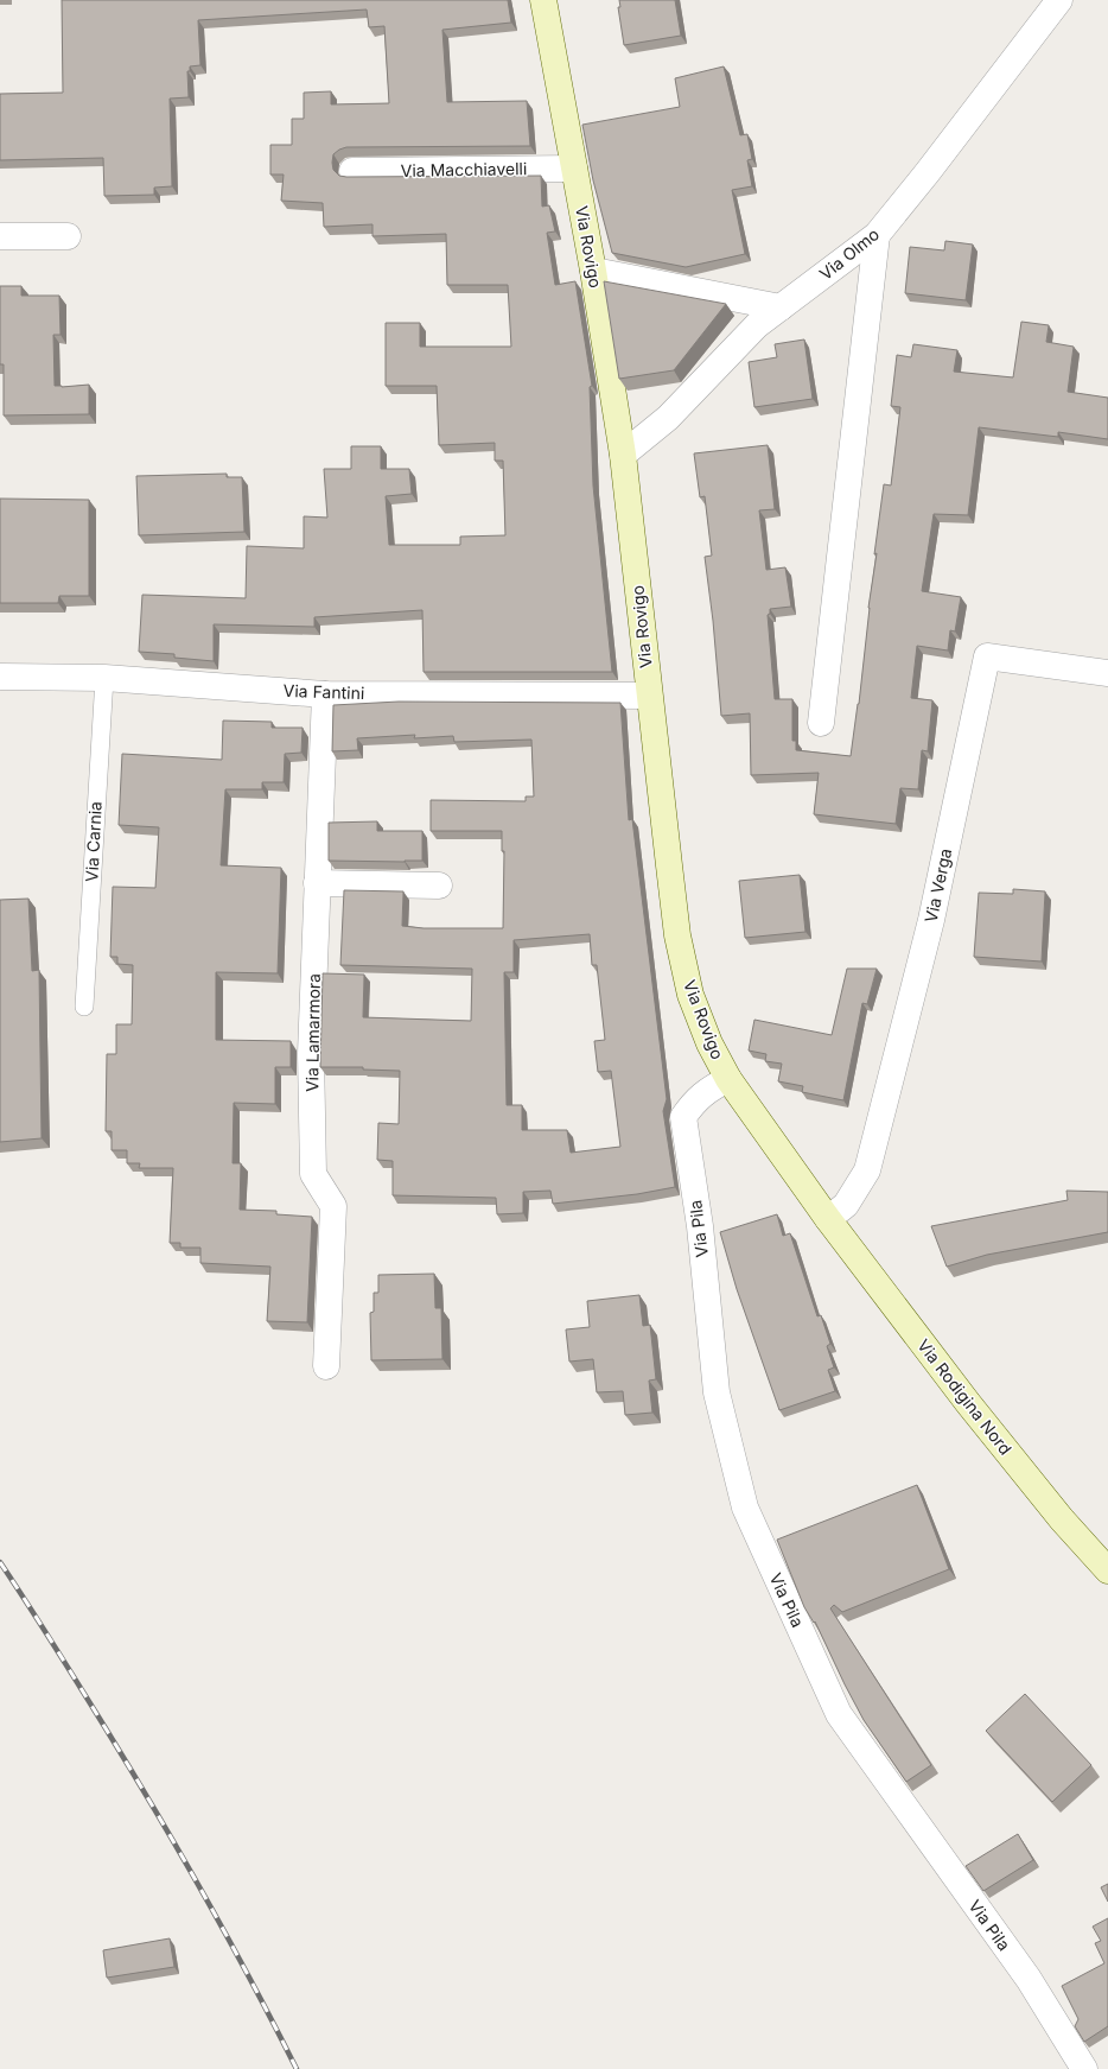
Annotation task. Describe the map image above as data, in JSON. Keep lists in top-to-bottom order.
{
  "streets": {
    "main road": ["Via Rovigo", "Via Rodigina Nord"],
    "street": [
      "Via Macchiavelli",
      "Via Olmo",
      "Via Fantini",
      "Via Verga",
      "Via Lamarmora",
      "Via Pila"
    ],
    "lane": ["Via Carnia"]
  },
  "crossings": [
    ["Via Macchiavelli", "Via Rovigo"],
    ["Via Rovigo", "Via Olmo"],
    ["Via Rovigo", "Via Fantini"],
    ["Via Rovigo", "Via Verga"],
    ["Via Rovigo", "Via Pila"],
    ["Via Rovigo", "Via Rodigina Nord"],
    ["Via Fantini", "Via Carnia"],
    ["Via Fantini", "Via Lamarmora"],
    ["Via Verga", "Via Rodigina Nord"]
  ]
}
